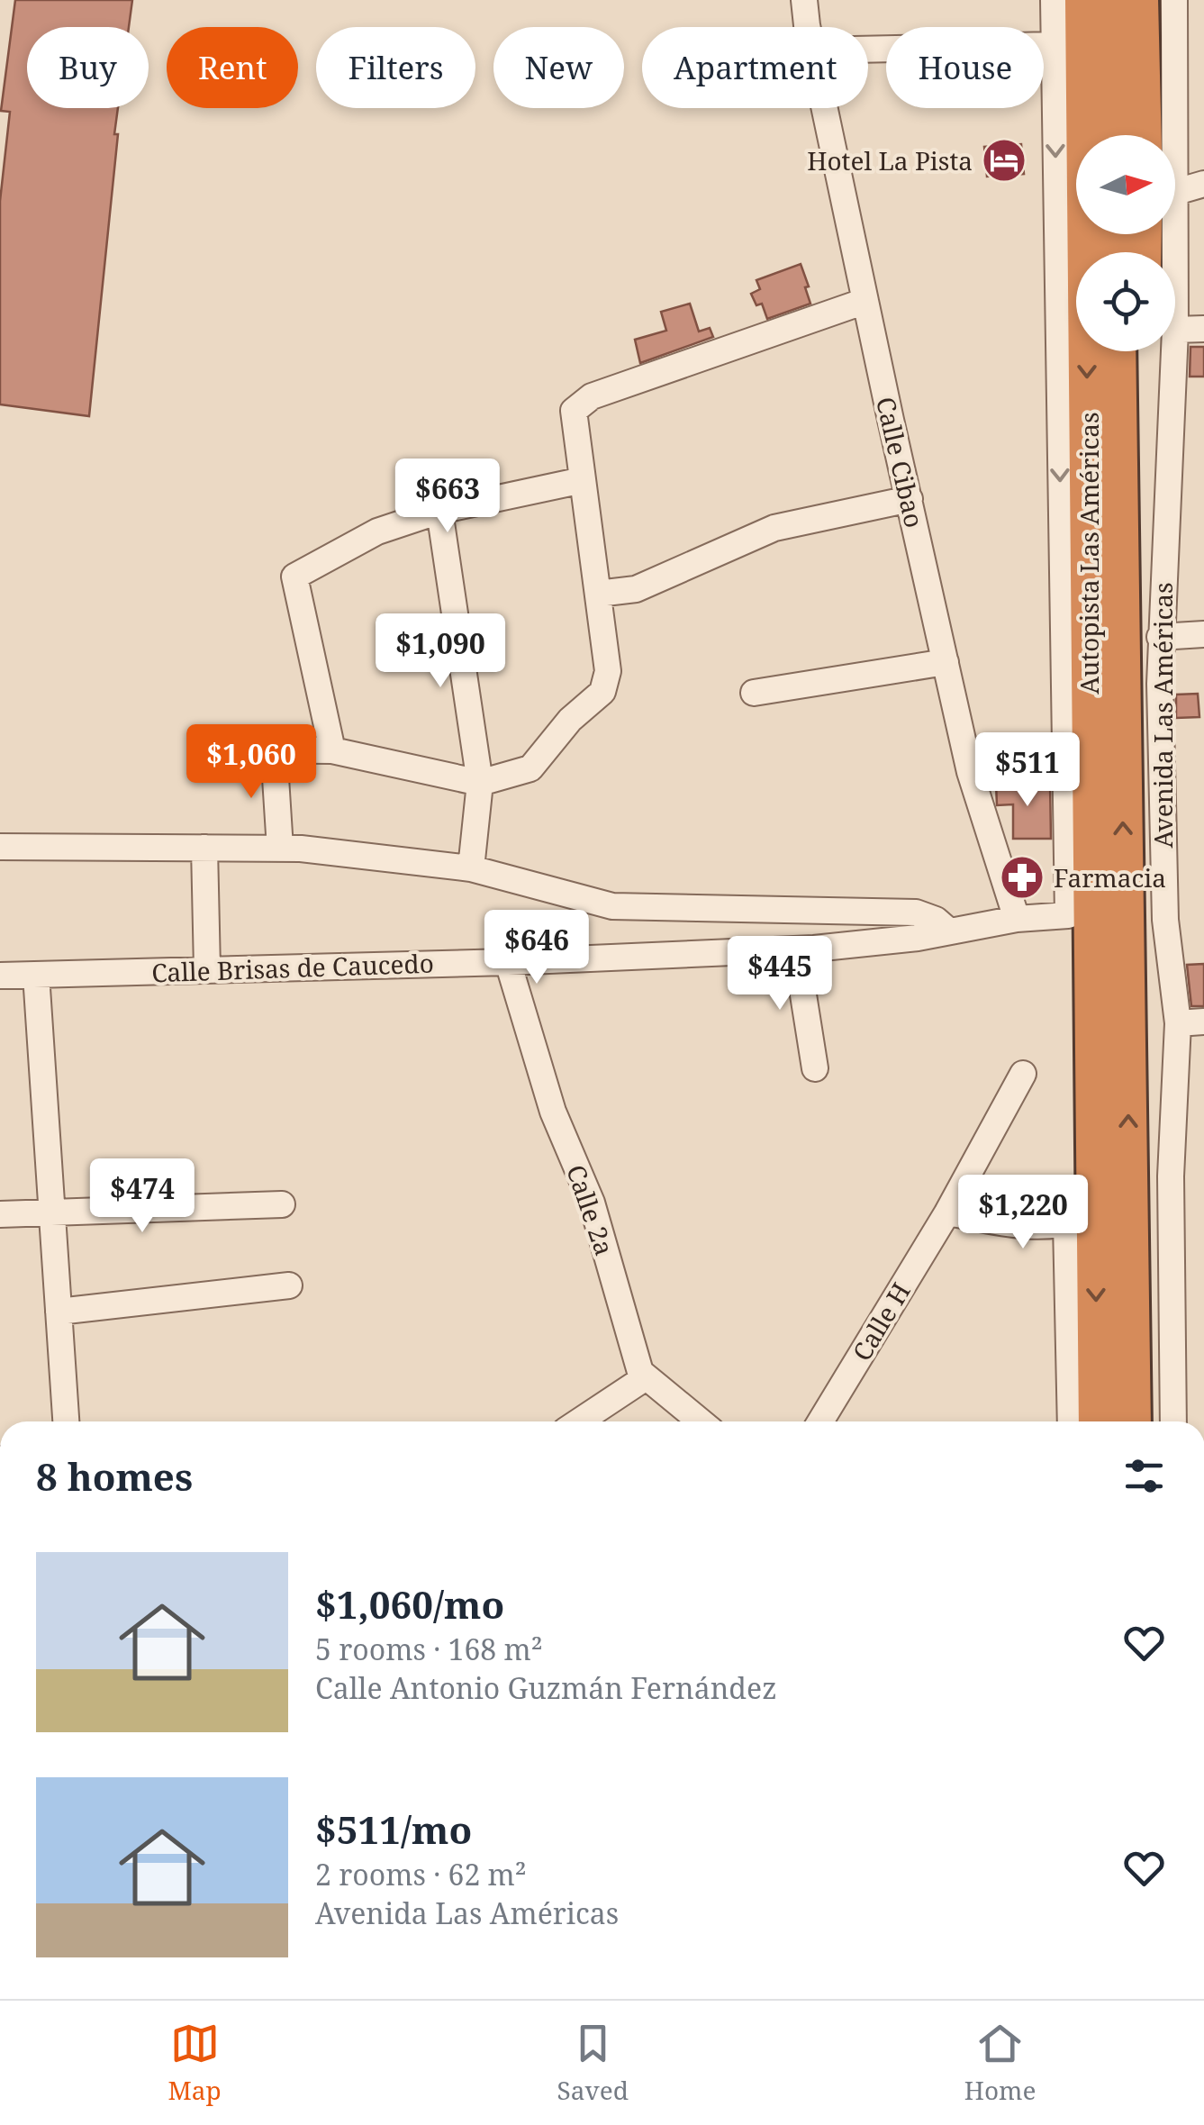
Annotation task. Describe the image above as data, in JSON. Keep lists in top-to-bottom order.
{
  "streets": {
    "highway": ["Autopista Las Américas"],
    "street": [
      "Calle Cibao",
      "Avenida Las Américas",
      "Calle Brisas de Caucedo",
      "Calle 2a",
      "Calle H"
    ]
  },
  "crossings": [
    ["Calle Cibao", "Calle Brisas de Caucedo"],
    ["Calle Brisas de Caucedo", "Calle 2a"]
  ],
  "places": {
    "hotel": ["Hotel La Pista"],
    "pharmacy": ["Farmacia"]
  },
  "north": "right",
  "page": {
    "chip": [
      "Buy",
      "Rent",
      "Filters",
      "New",
      "Apartment",
      "House"
    ],
    "price": [
      "$663",
      "$1,090",
      "$1,060",
      "$511",
      "$646",
      "$445",
      "$474",
      "$1,220"
    ],
    "heading": "8 homes",
    "list": [
      {
        "name": "$1,060/mo",
        "note": "5 rooms · 168 m² · Calle Antonio Guzmán Fernández"
      },
      {
        "name": "$511/mo",
        "note": "2 rooms · 62 m² · Avenida Las Américas"
      }
    ],
    "tabs": ["Map", "Saved", "Home"]
  }
}
